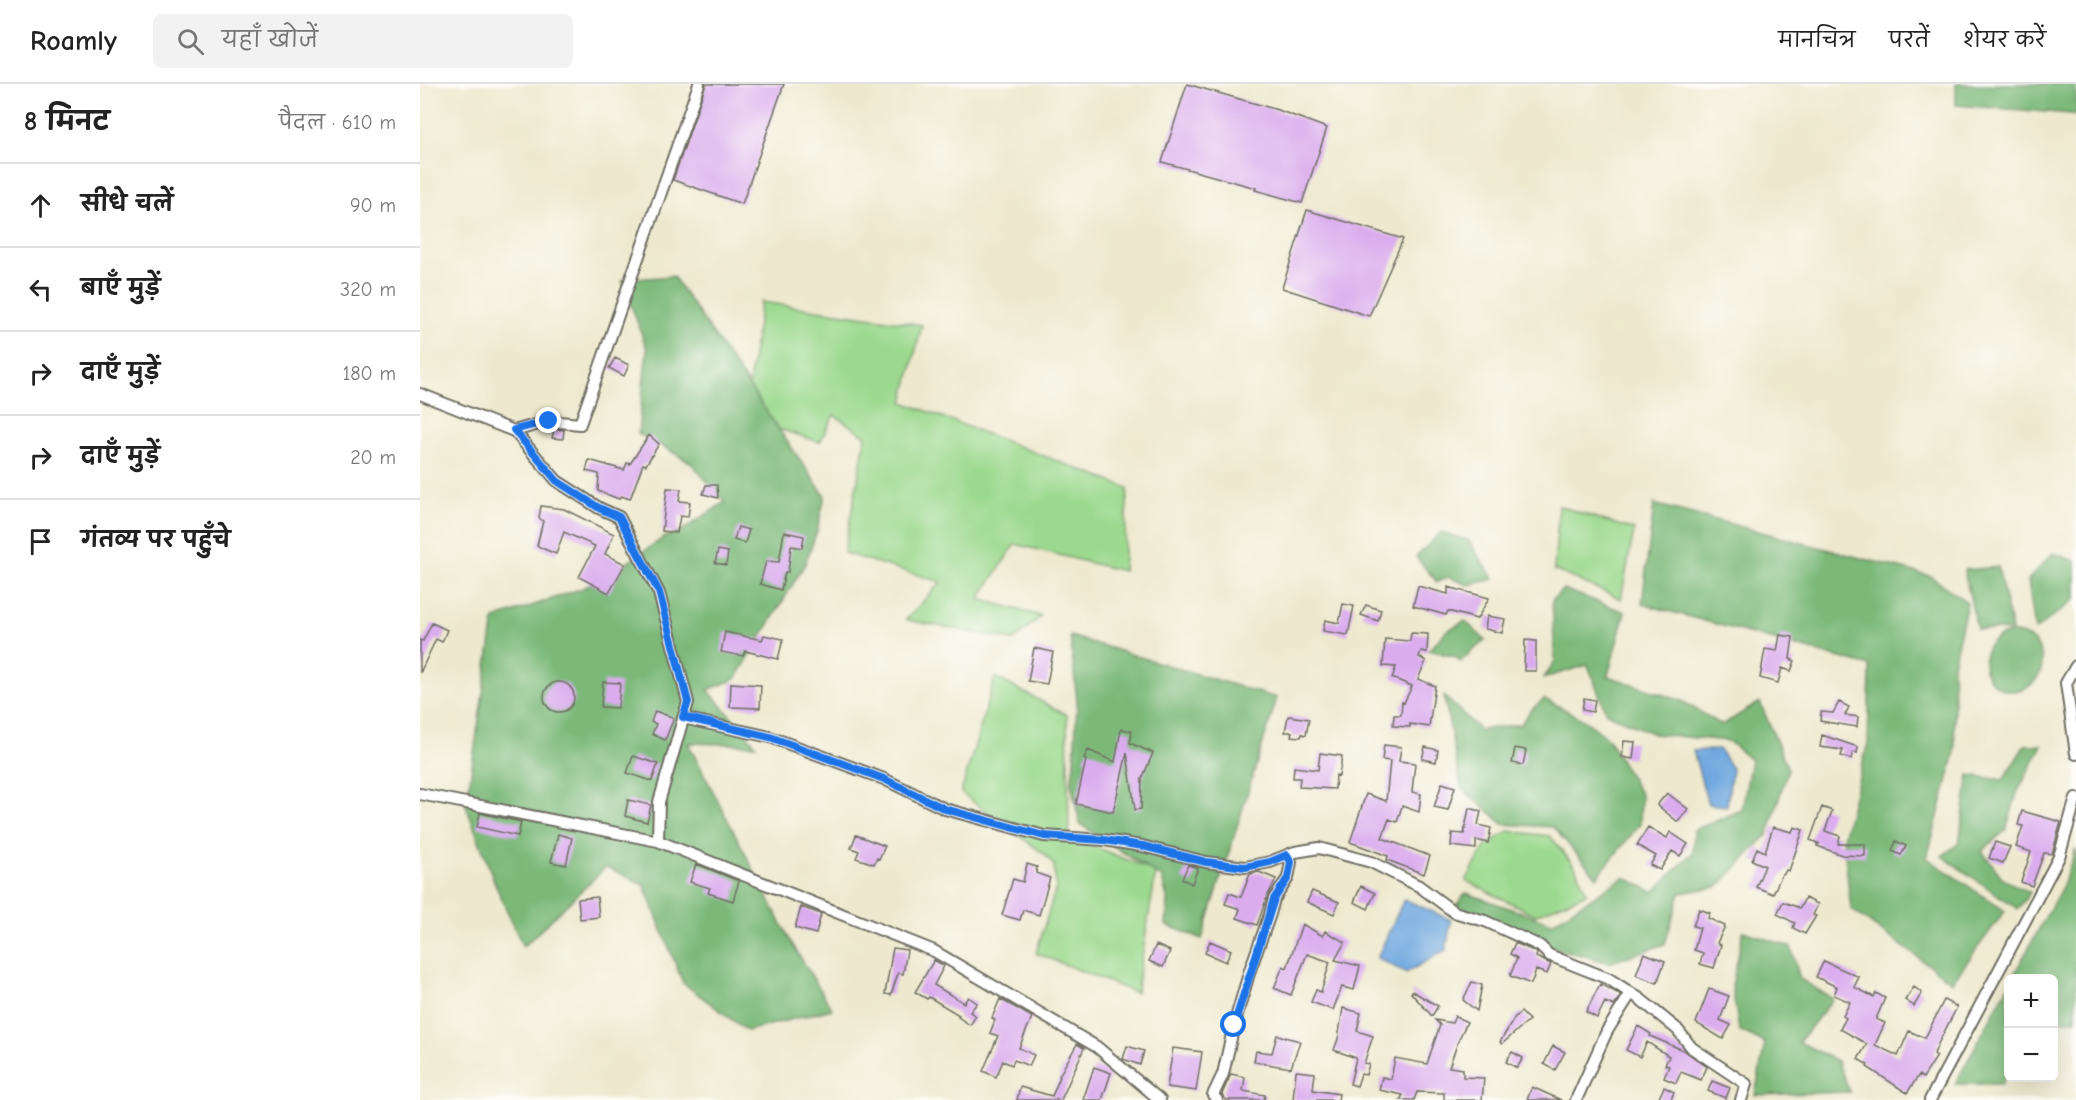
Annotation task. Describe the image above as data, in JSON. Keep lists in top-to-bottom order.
{
  "page": {
    "header": "Roamly",
    "search": "यहाँ खोजें",
    "nav": ["मानचित्र", "परतें", "शेयर करें"],
    "heading": ["8 मिनट", "पैदल · 610 m"],
    "list": [
      ["सीधे चलें", "90 m"],
      ["बाएँ मुड़ें", "320 m"],
      ["दाएँ मुड़ें", "180 m"],
      ["दाएँ मुड़ें", "20 m"],
      "गंतव्य पर पहुँचे"
    ],
    "map_buttons": ["+", "−"]
  }
}
